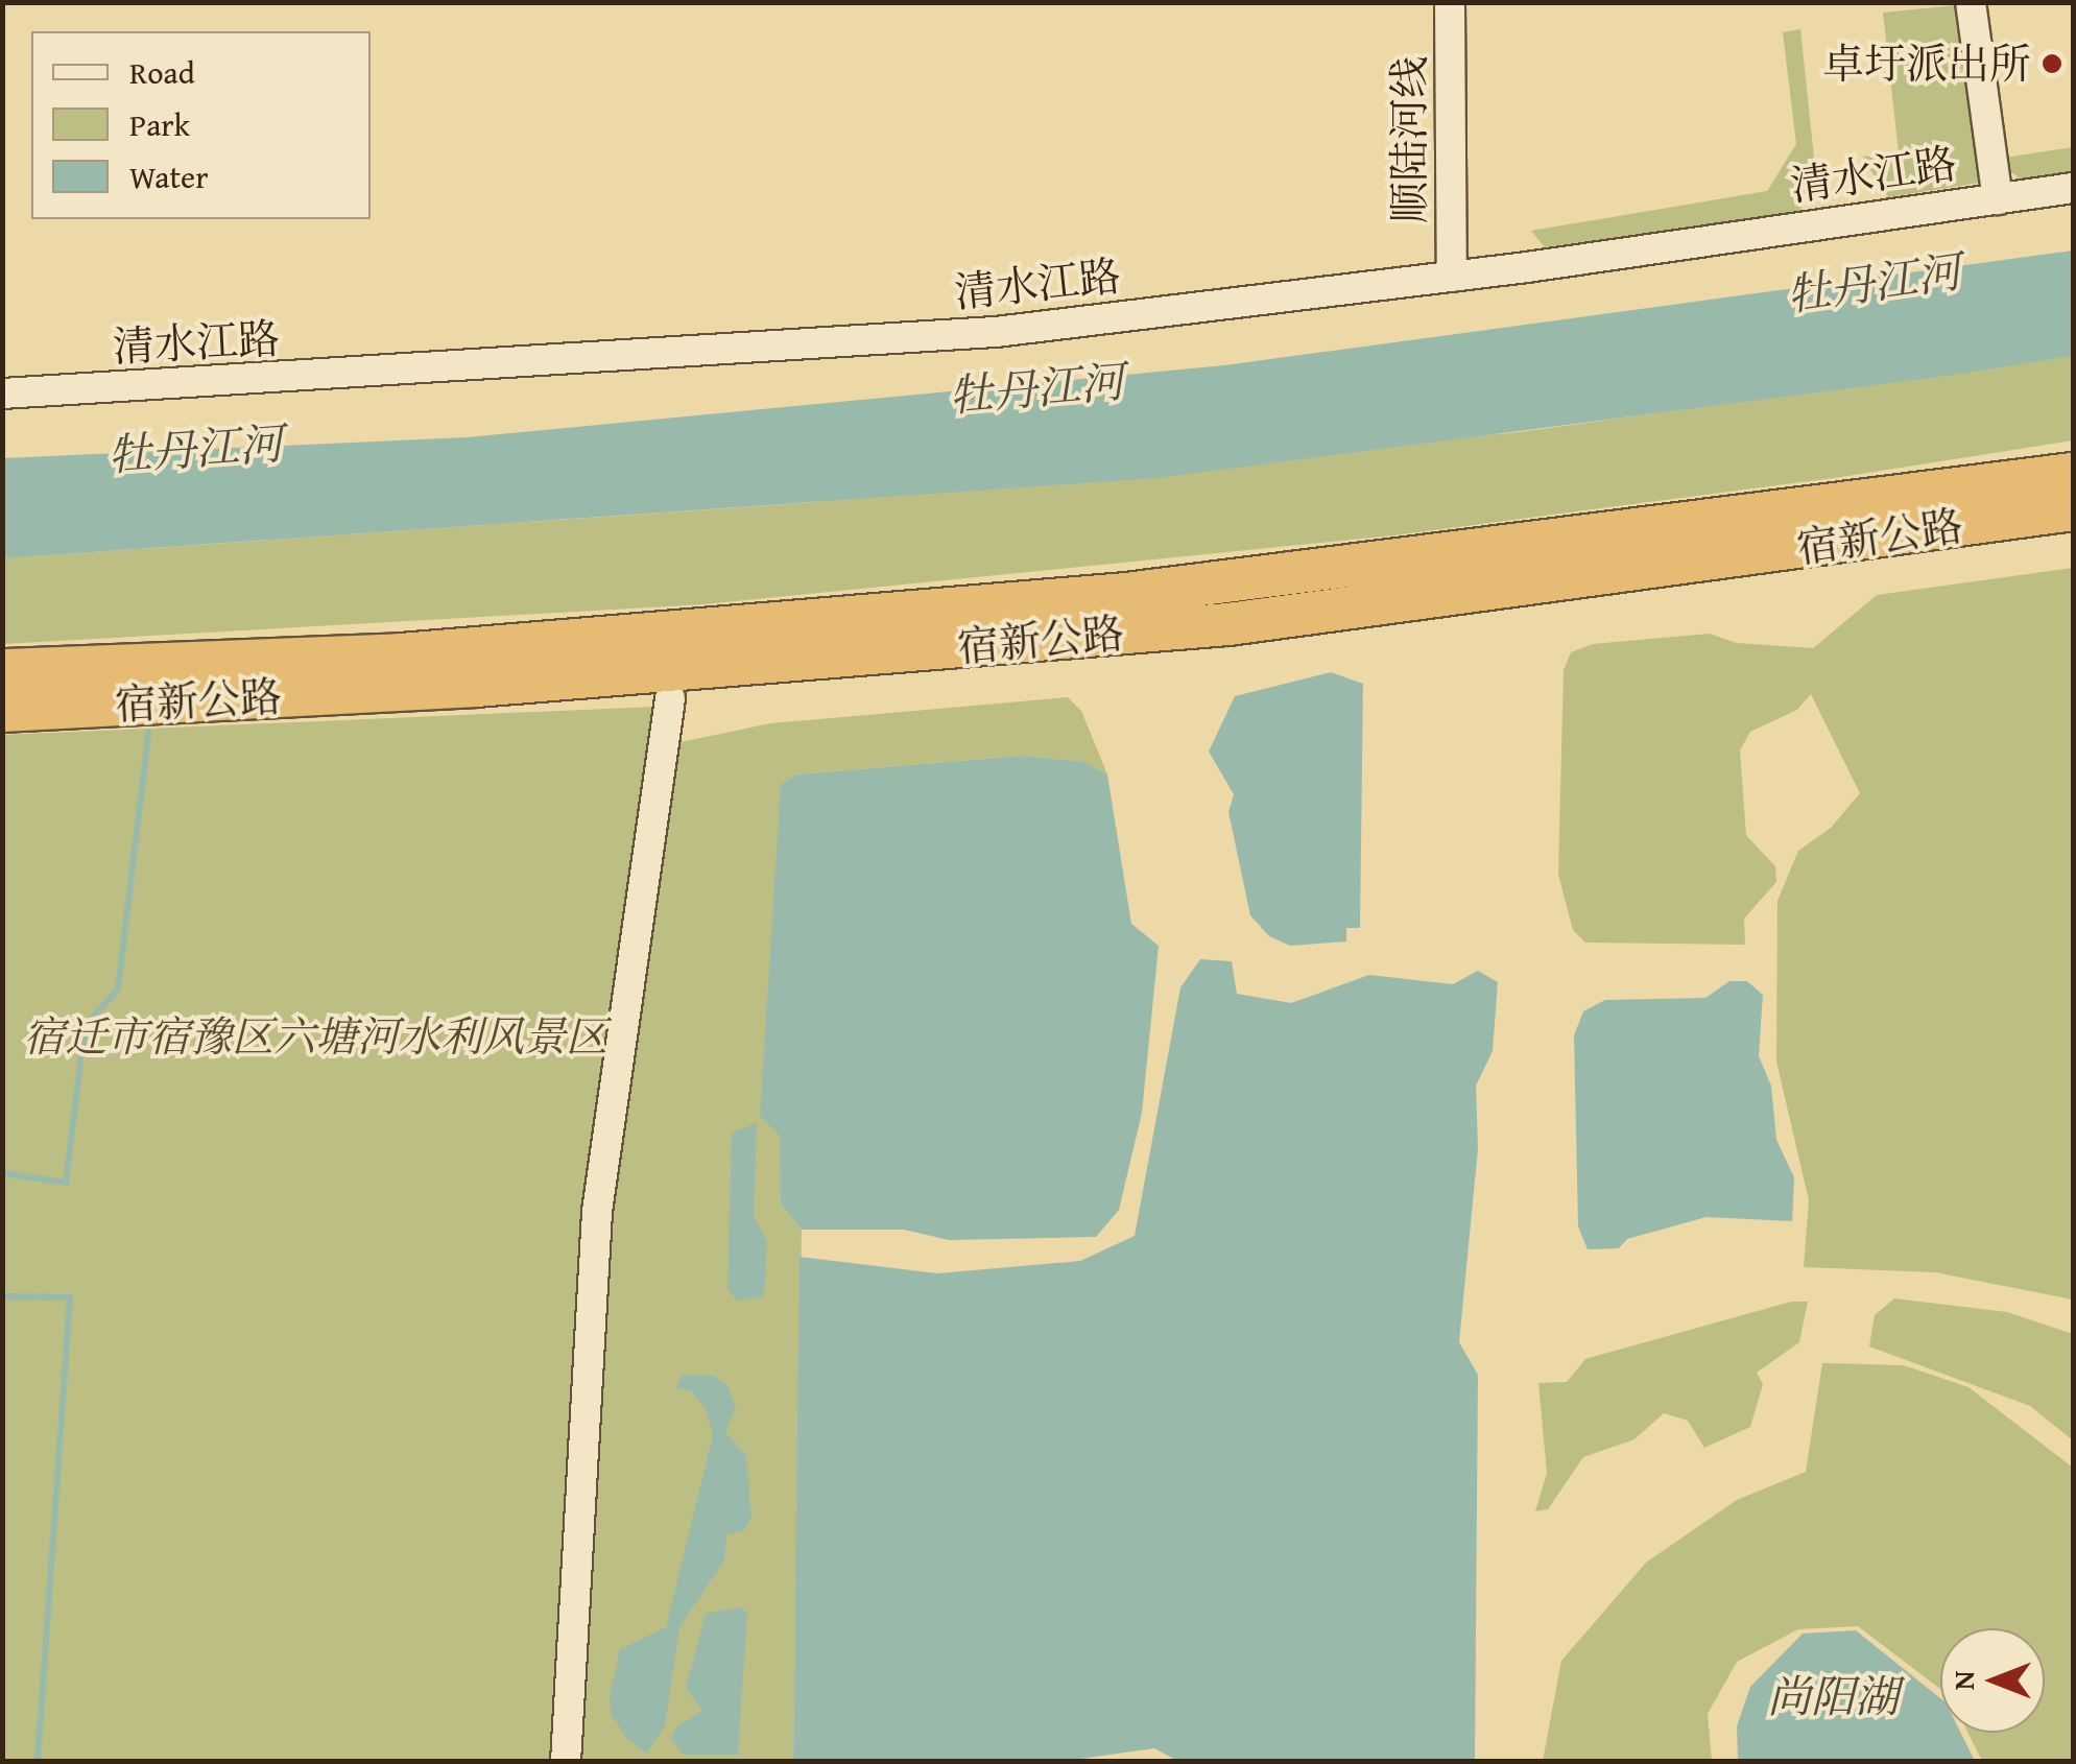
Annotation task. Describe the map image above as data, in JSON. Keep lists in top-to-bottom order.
{
  "streets": {
    "highway": ["宿新公路"],
    "street": ["顺陆河线", "清水江路"]
  },
  "crossings": [
    ["顺陆河线", "清水江路"]
  ],
  "water": ["牡丹江河", "尚阳湖"],
  "parks": ["宿迁市宿豫区六塘河水利风景区"],
  "places": ["卓圩派出所"],
  "legend": ["Road", "Park", "Water"],
  "north": "left"
}
